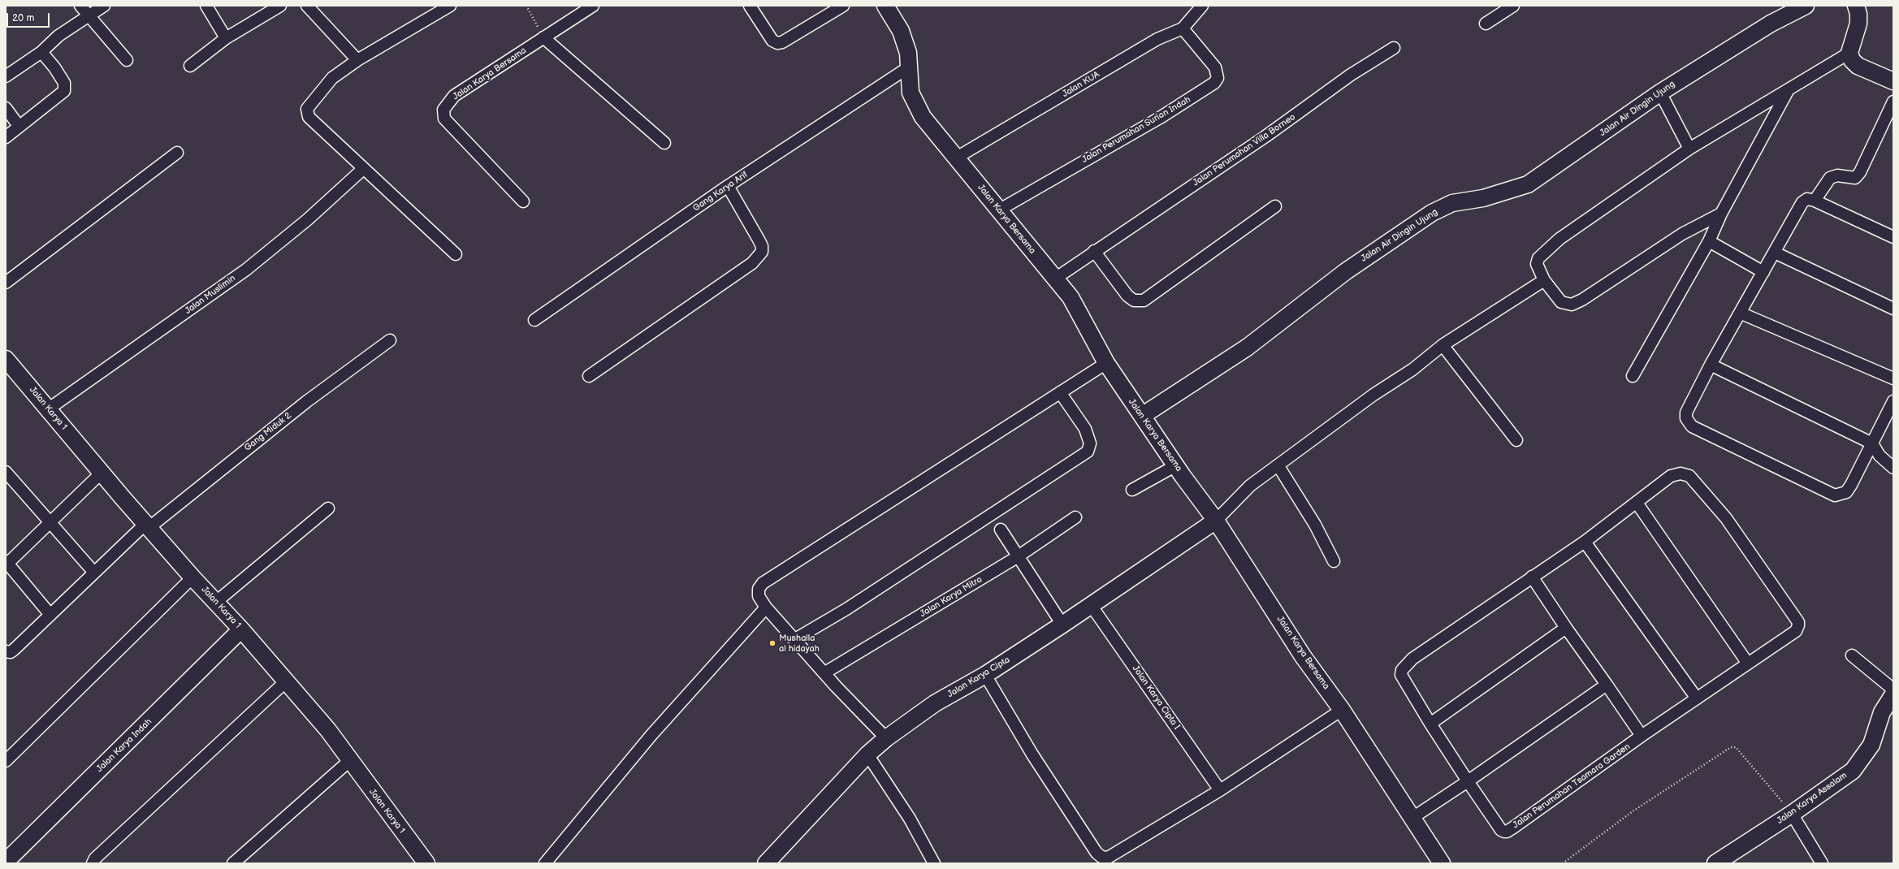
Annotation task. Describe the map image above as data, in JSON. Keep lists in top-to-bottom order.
{
  "streets": {
    "street": [
      "Jalan Karya Bersama",
      "Jalan KUA",
      "Jalan Air Dingin Ujung",
      "Jalan Perumahan Surian Indah",
      "Jalan Perumahan Villa Borneo",
      "Gang Karya Arif",
      "Jalan Muslimin",
      "Jalan Karya 1",
      "Gang Miduk 2",
      "Jalan Karya Mitra",
      "Jalan Karya Cipta",
      "Jalan Karya Cipta I",
      "Jalan Karya Indah",
      "Jalan Perumahan Tsamara Garden",
      "Jalan Karya Assalam"
    ]
  },
  "crossings": [
    ["Jalan Karya Bersama", "Jalan KUA"],
    ["Jalan Karya Bersama", "Jalan Air Dingin Ujung"],
    ["Jalan Karya Bersama", "Jalan Perumahan Surian Indah"],
    ["Jalan Karya Bersama", "Jalan Perumahan Villa Borneo"],
    ["Jalan Karya Bersama", "Gang Karya Arif"],
    ["Jalan Karya Bersama", "Jalan Karya Cipta"],
    ["Jalan KUA", "Jalan Perumahan Surian Indah"],
    ["Jalan Muslimin", "Jalan Karya 1"],
    ["Jalan Karya 1", "Gang Miduk 2"],
    ["Jalan Karya 1", "Jalan Karya Indah"],
    ["Jalan Karya Cipta", "Jalan Karya Cipta I"]
  ],
  "places": ["Mushalla al hidayah"],
  "scale_bar": "20 m"
}
